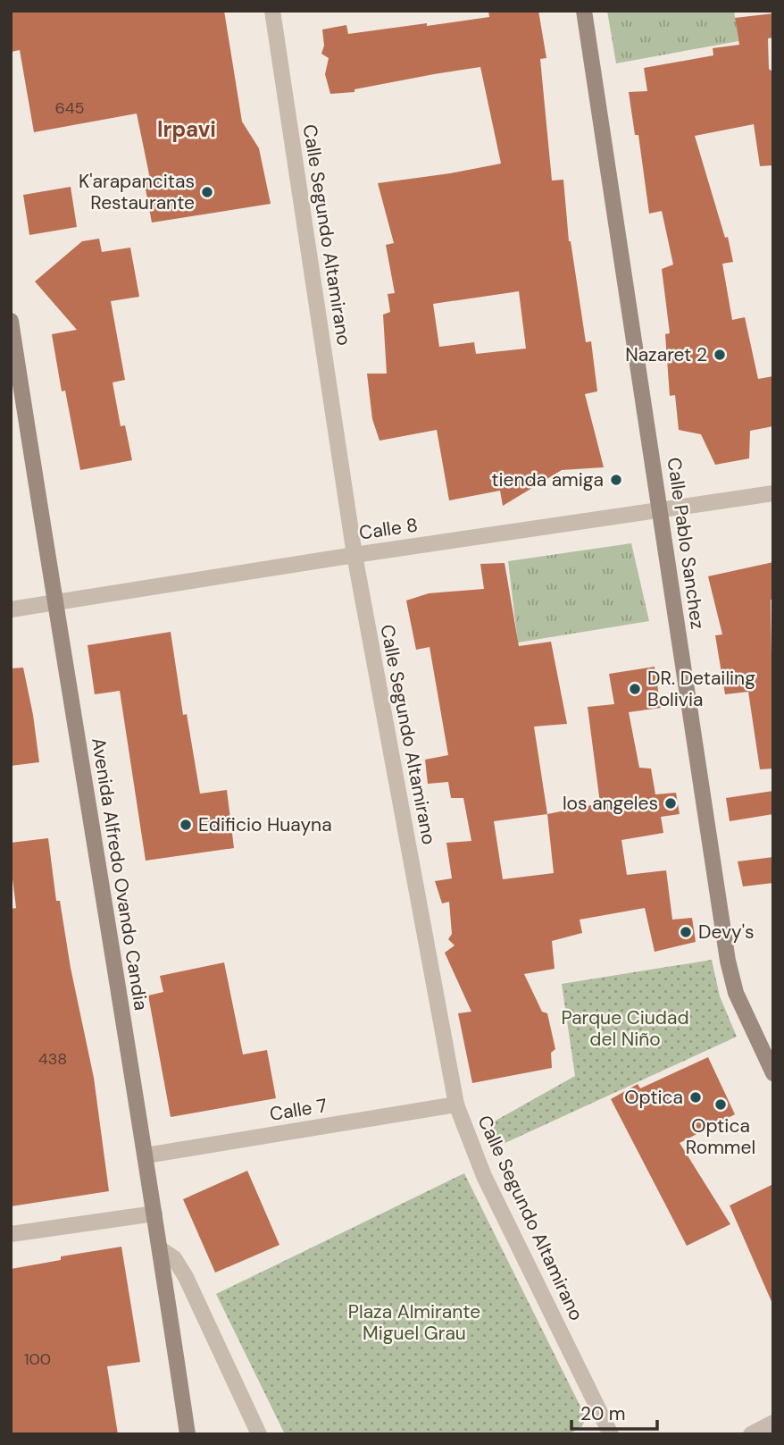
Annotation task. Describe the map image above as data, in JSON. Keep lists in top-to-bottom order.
{
  "streets": {
    "main road": ["Calle Pablo Sanchez", "Avenida Alfredo Ovando Candia"],
    "street": ["Calle Segundo Altamirano", "Calle 8", "Calle 7"]
  },
  "crossings": [
    ["Calle Segundo Altamirano", "Calle 8"],
    ["Calle Segundo Altamirano", "Calle 7"],
    ["Calle 8", "Calle Pablo Sanchez"],
    ["Calle 8", "Avenida Alfredo Ovando Candia"],
    ["Avenida Alfredo Ovando Candia", "Calle 7"]
  ],
  "districts": ["Irpavi"],
  "parks": ["Parque Ciudad del Niño", "Plaza Almirante Miguel Grau"],
  "places": [
    "K'arapancitas Restaurante",
    "Nazaret 2",
    "tienda amiga",
    "DR. Detailing Bolivia",
    "los angeles",
    "Edificio Huayna",
    "Devy's",
    "Optica",
    "Optica Rommel"
  ],
  "house_numbers": ["645", "438", "100"],
  "scale_bar": "20 m"
}
